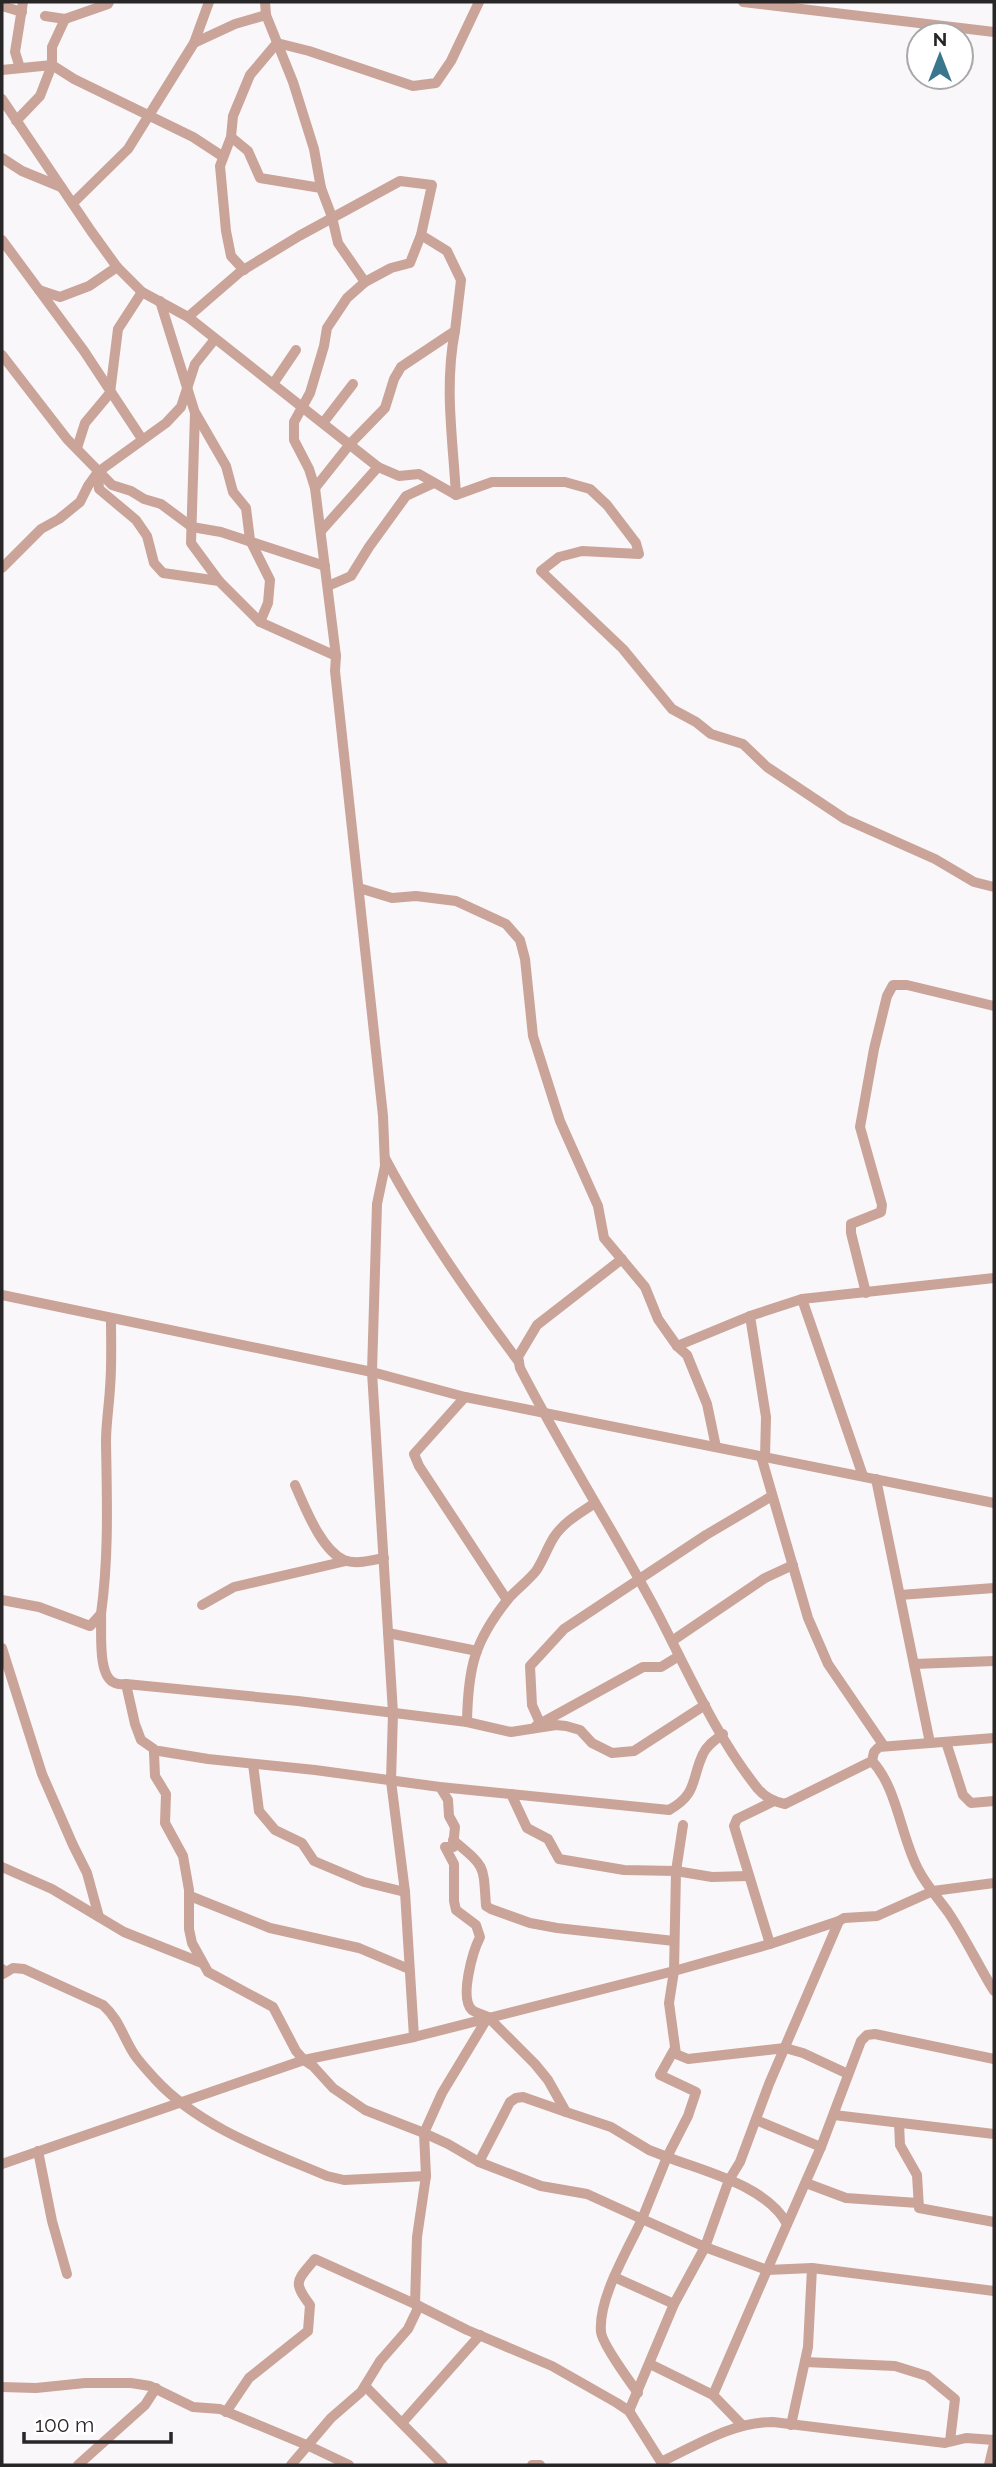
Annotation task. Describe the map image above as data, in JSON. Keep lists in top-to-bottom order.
{
  "scale_bar": "100 m",
  "north": "top"
}
